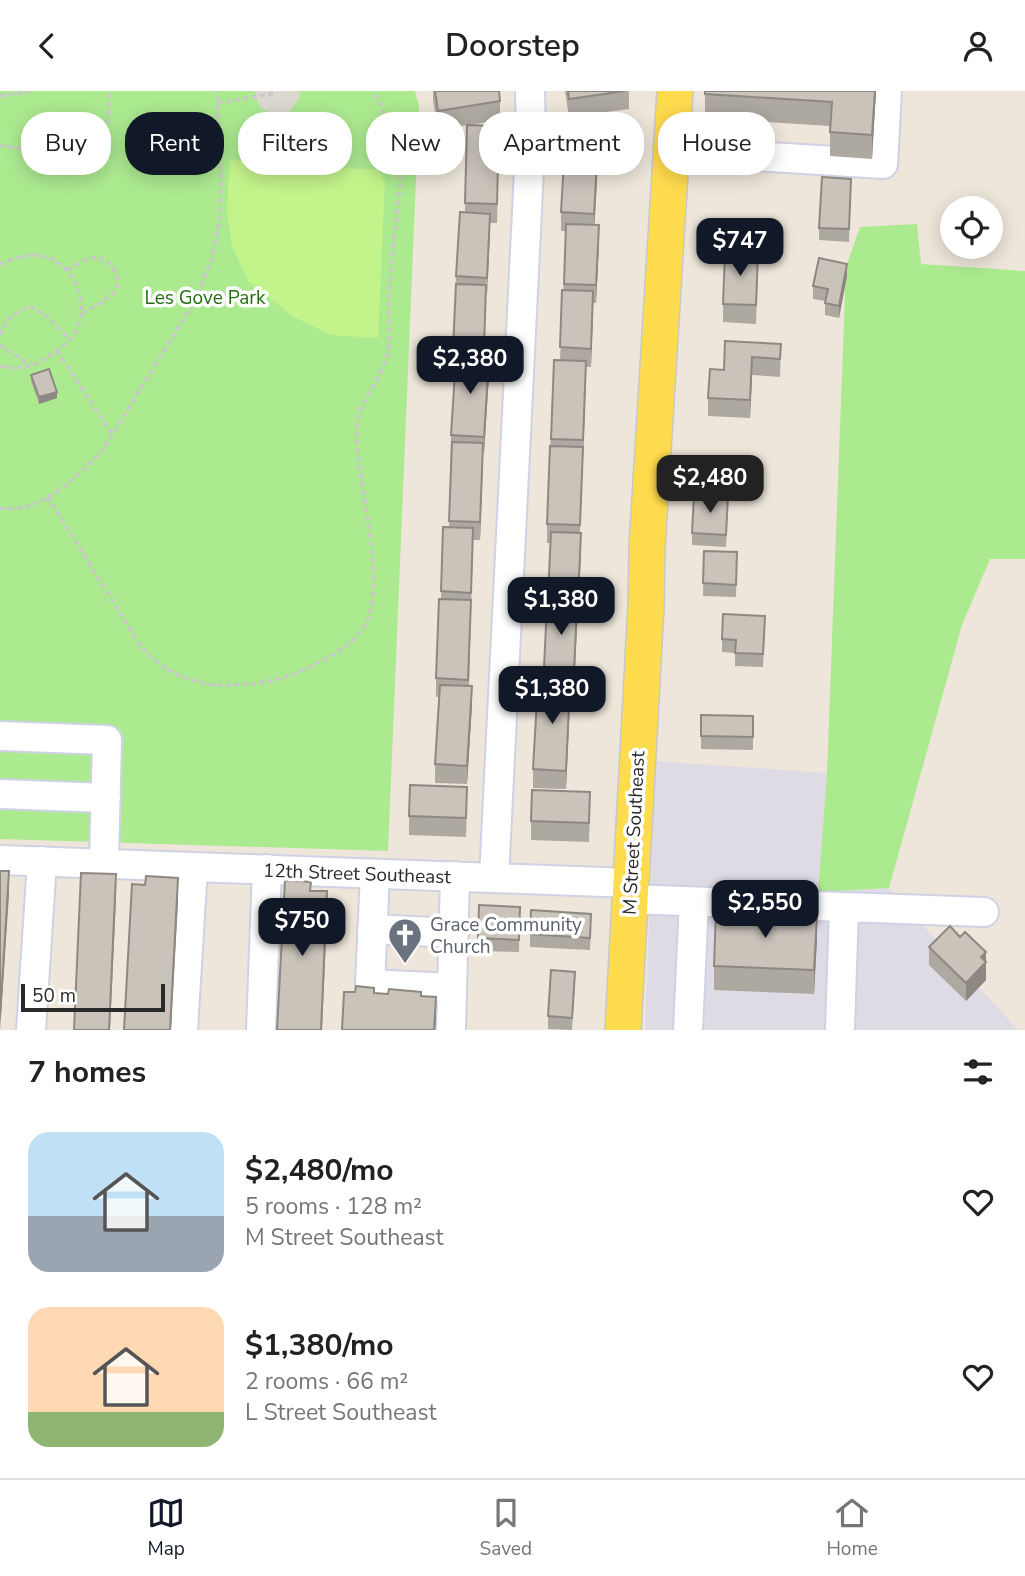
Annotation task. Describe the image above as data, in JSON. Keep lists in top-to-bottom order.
{
  "streets": {
    "main road": ["M Street Southeast"],
    "street": ["12th Street Southeast"]
  },
  "crossings": [
    ["M Street Southeast", "12th Street Southeast"]
  ],
  "parks": ["Les Gove Park"],
  "places": {
    "church": ["Grace Community Church"]
  },
  "scale_bar": "50 m",
  "page": {
    "header": "Doorstep",
    "chip": [
      "Buy",
      "Rent",
      "Filters",
      "New",
      "Apartment",
      "House"
    ],
    "price": [
      "$747",
      "$2,380",
      "$2,480",
      "$1,380",
      "$1,380",
      "$2,550",
      "$750"
    ],
    "scale": "50 m",
    "heading": "7 homes",
    "list": [
      {
        "name": "$2,480/mo",
        "note": "5 rooms · 128 m² · M Street Southeast"
      },
      {
        "name": "$1,380/mo",
        "note": "2 rooms · 66 m² · L Street Southeast"
      }
    ],
    "tabs": ["Map", "Saved", "Home"]
  }
}
